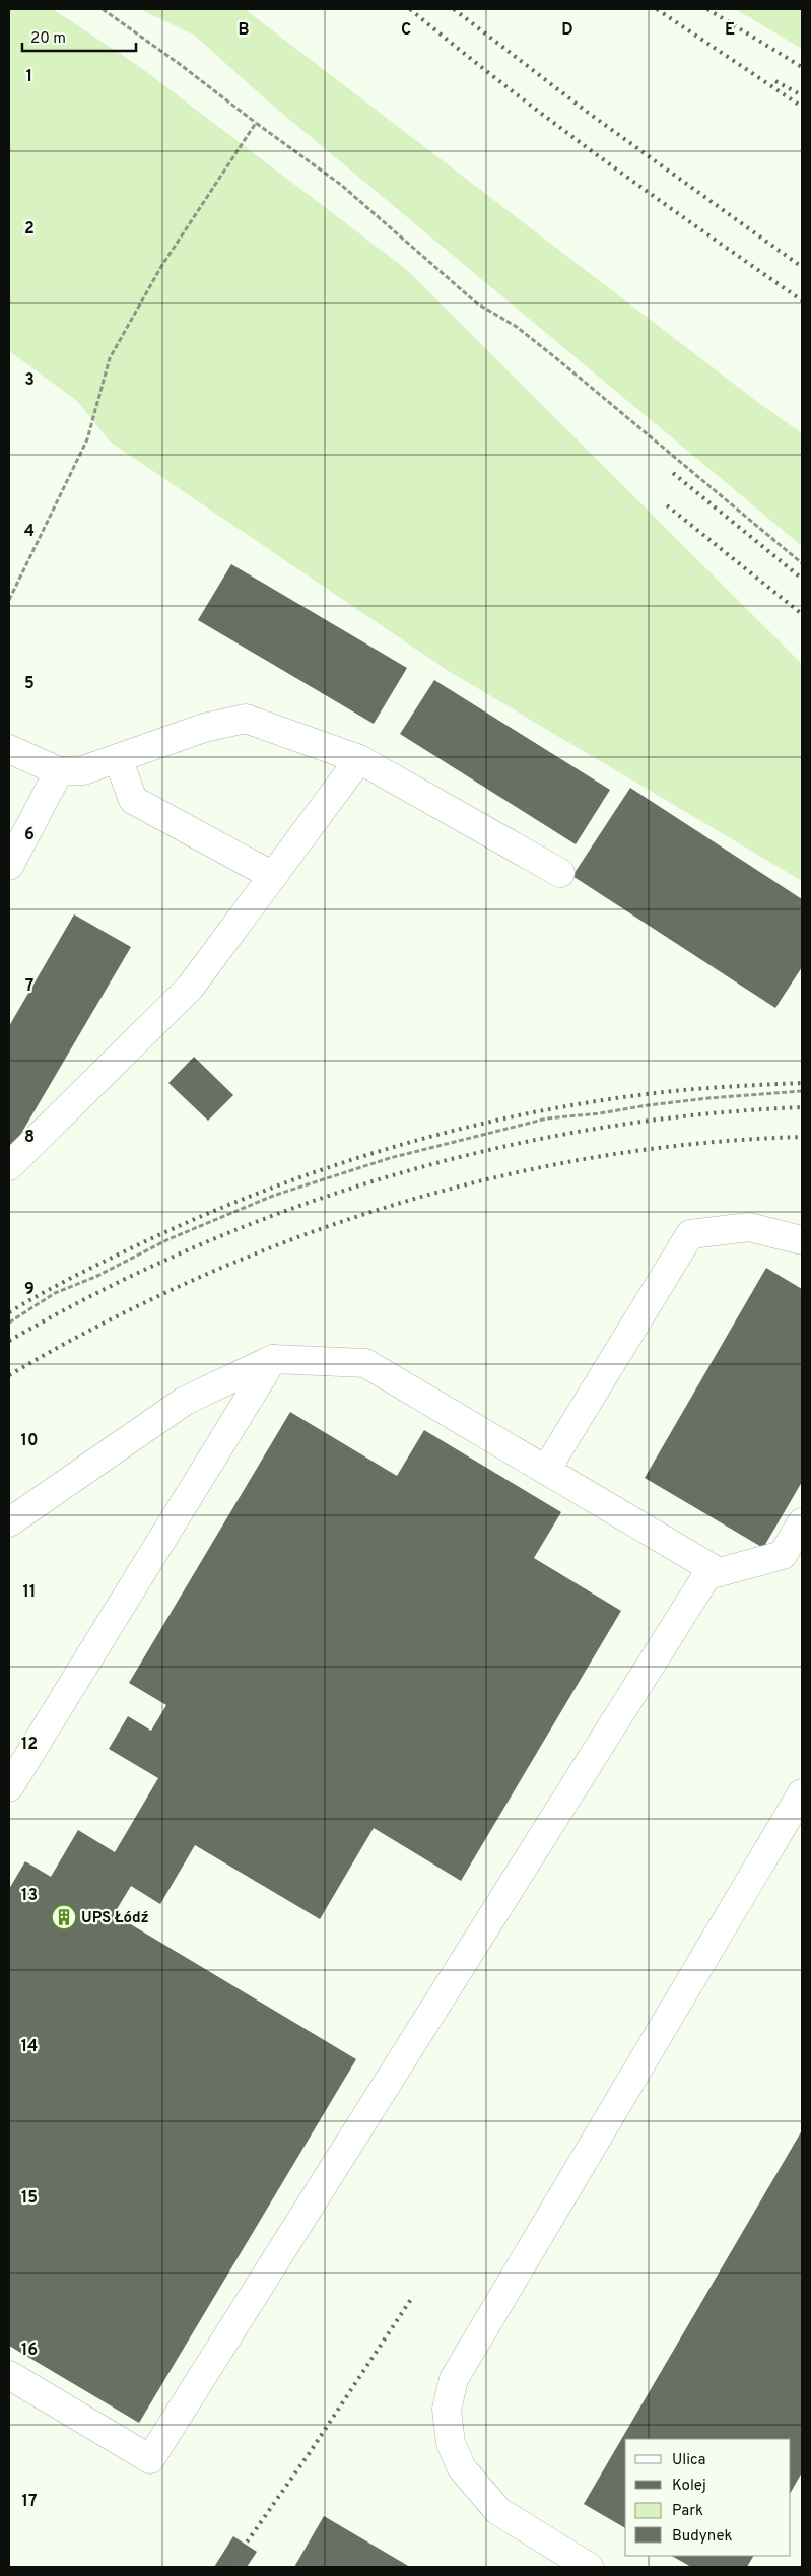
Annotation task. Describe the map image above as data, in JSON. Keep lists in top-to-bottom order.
{
  "places": {
    "building": ["UPS Łódź"]
  },
  "legend": [
    "Ulica",
    "Kolej",
    "Park",
    "Budynek"
  ],
  "scale_bar": "20 m",
  "grid": {
    "columns": [
      "B",
      "C",
      "D",
      "E"
    ],
    "rows": [
      "1",
      "2",
      "3",
      "4",
      "5",
      "6",
      "7",
      "8",
      "9",
      "10",
      "11",
      "12",
      "13",
      "14",
      "15",
      "16",
      "17"
    ]
  }
}
